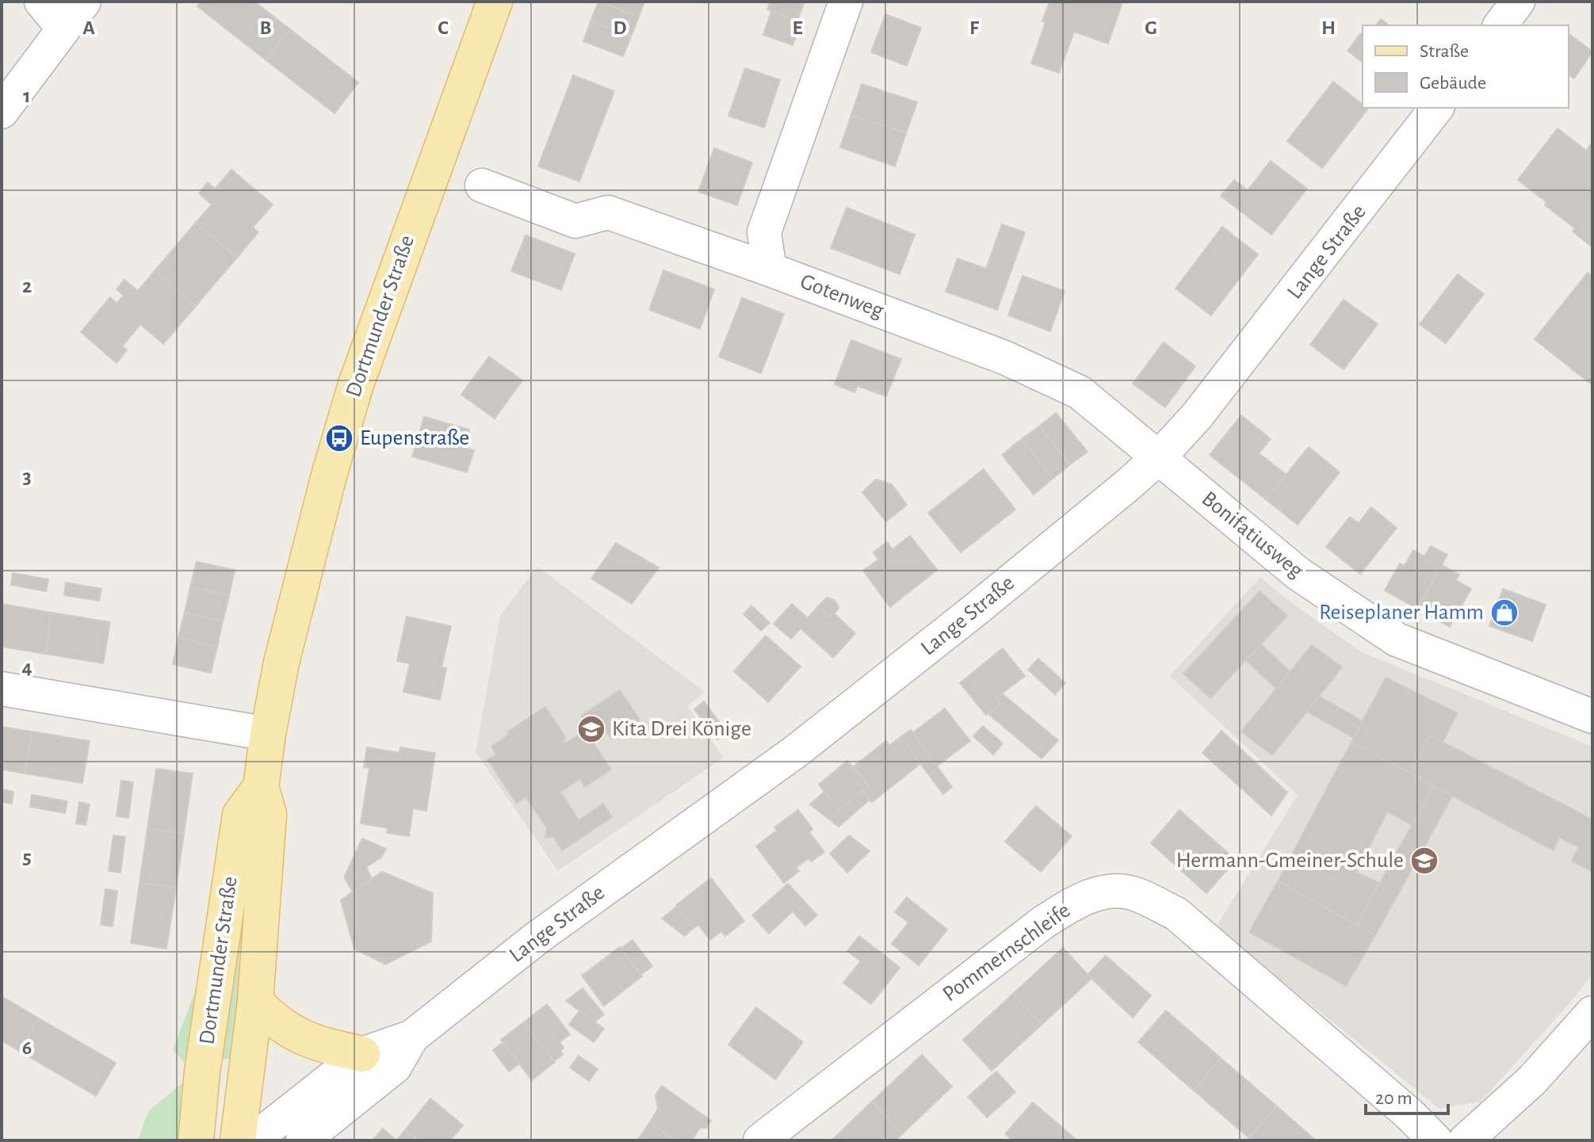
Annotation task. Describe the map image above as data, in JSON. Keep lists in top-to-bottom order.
{
  "streets": {
    "main road": ["Dortmunder Straße"],
    "street": [
      "Lange Straße",
      "Gotenweg",
      "Bonifatiusweg",
      "Pommernschleife"
    ]
  },
  "crossings": [
    ["Lange Straße", "Gotenweg"],
    ["Lange Straße", "Bonifatiusweg"],
    ["Gotenweg", "Bonifatiusweg"]
  ],
  "places": {
    "bus stop": ["Eupenstraße"],
    "shop": ["Reiseplaner Hamm"],
    "school or university": ["Kita Drei Könige", "Hermann-Gmeiner-Schule"]
  },
  "legend": ["Straße", "Gebäude"],
  "scale_bar": "20 m",
  "grid": {
    "columns": [
      "A",
      "B",
      "C",
      "D",
      "E",
      "F",
      "G",
      "H"
    ],
    "rows": [
      "1",
      "2",
      "3",
      "4",
      "5",
      "6"
    ]
  }
}
